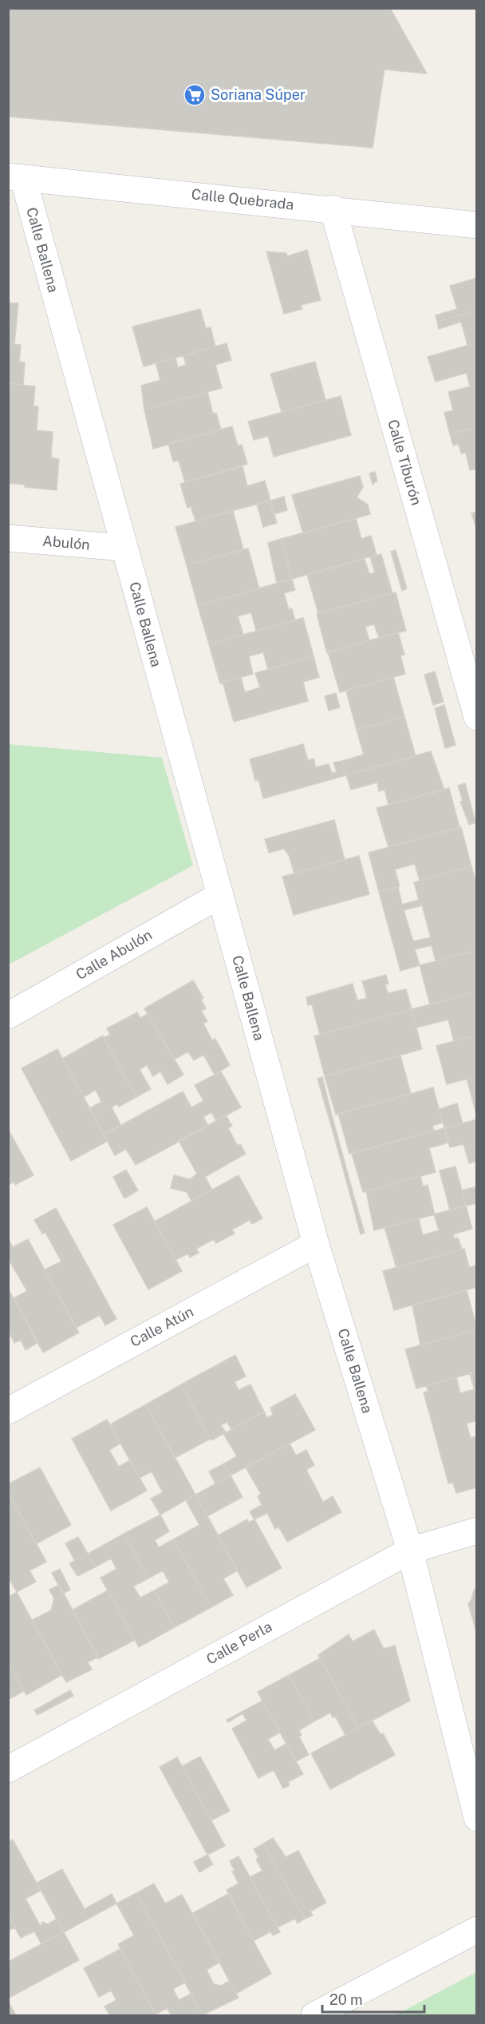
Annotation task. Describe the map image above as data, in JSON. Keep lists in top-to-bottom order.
{
  "streets": {
    "street": [
      "Calle Quebrada",
      "Calle Ballena",
      "Calle Tiburón",
      "Abulón",
      "Calle Abulón",
      "Calle Atún",
      "Calle Perla"
    ]
  },
  "crossings": [
    ["Calle Quebrada", "Calle Ballena"],
    ["Calle Quebrada", "Calle Tiburón"],
    ["Calle Ballena", "Abulón"],
    ["Calle Ballena", "Calle Abulón"],
    ["Calle Ballena", "Calle Atún"],
    ["Calle Ballena", "Calle Perla"]
  ],
  "places": {
    "supermarket": ["Soriana Súper"]
  },
  "scale_bar": "20 m"
}
